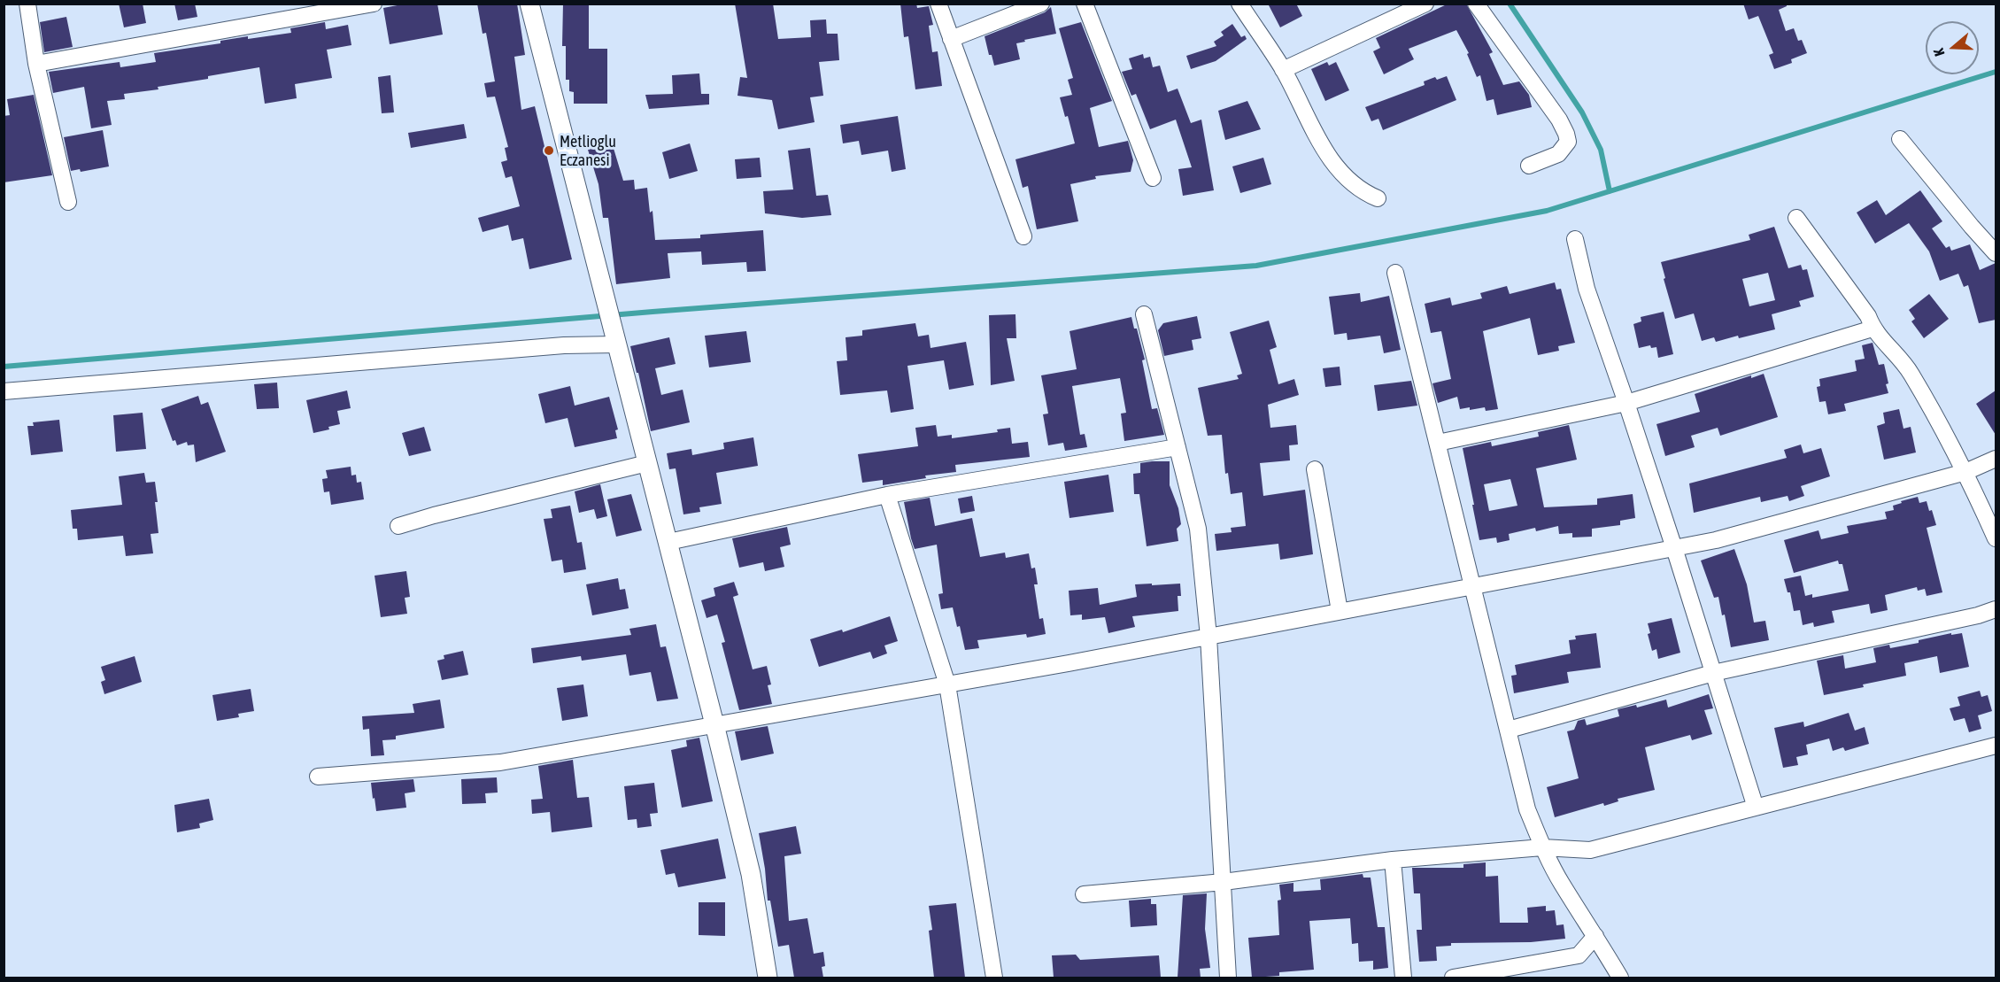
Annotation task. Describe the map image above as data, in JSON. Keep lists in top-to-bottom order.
{
  "places": ["Metlioglu Eczanesi"],
  "north": "left"
}
